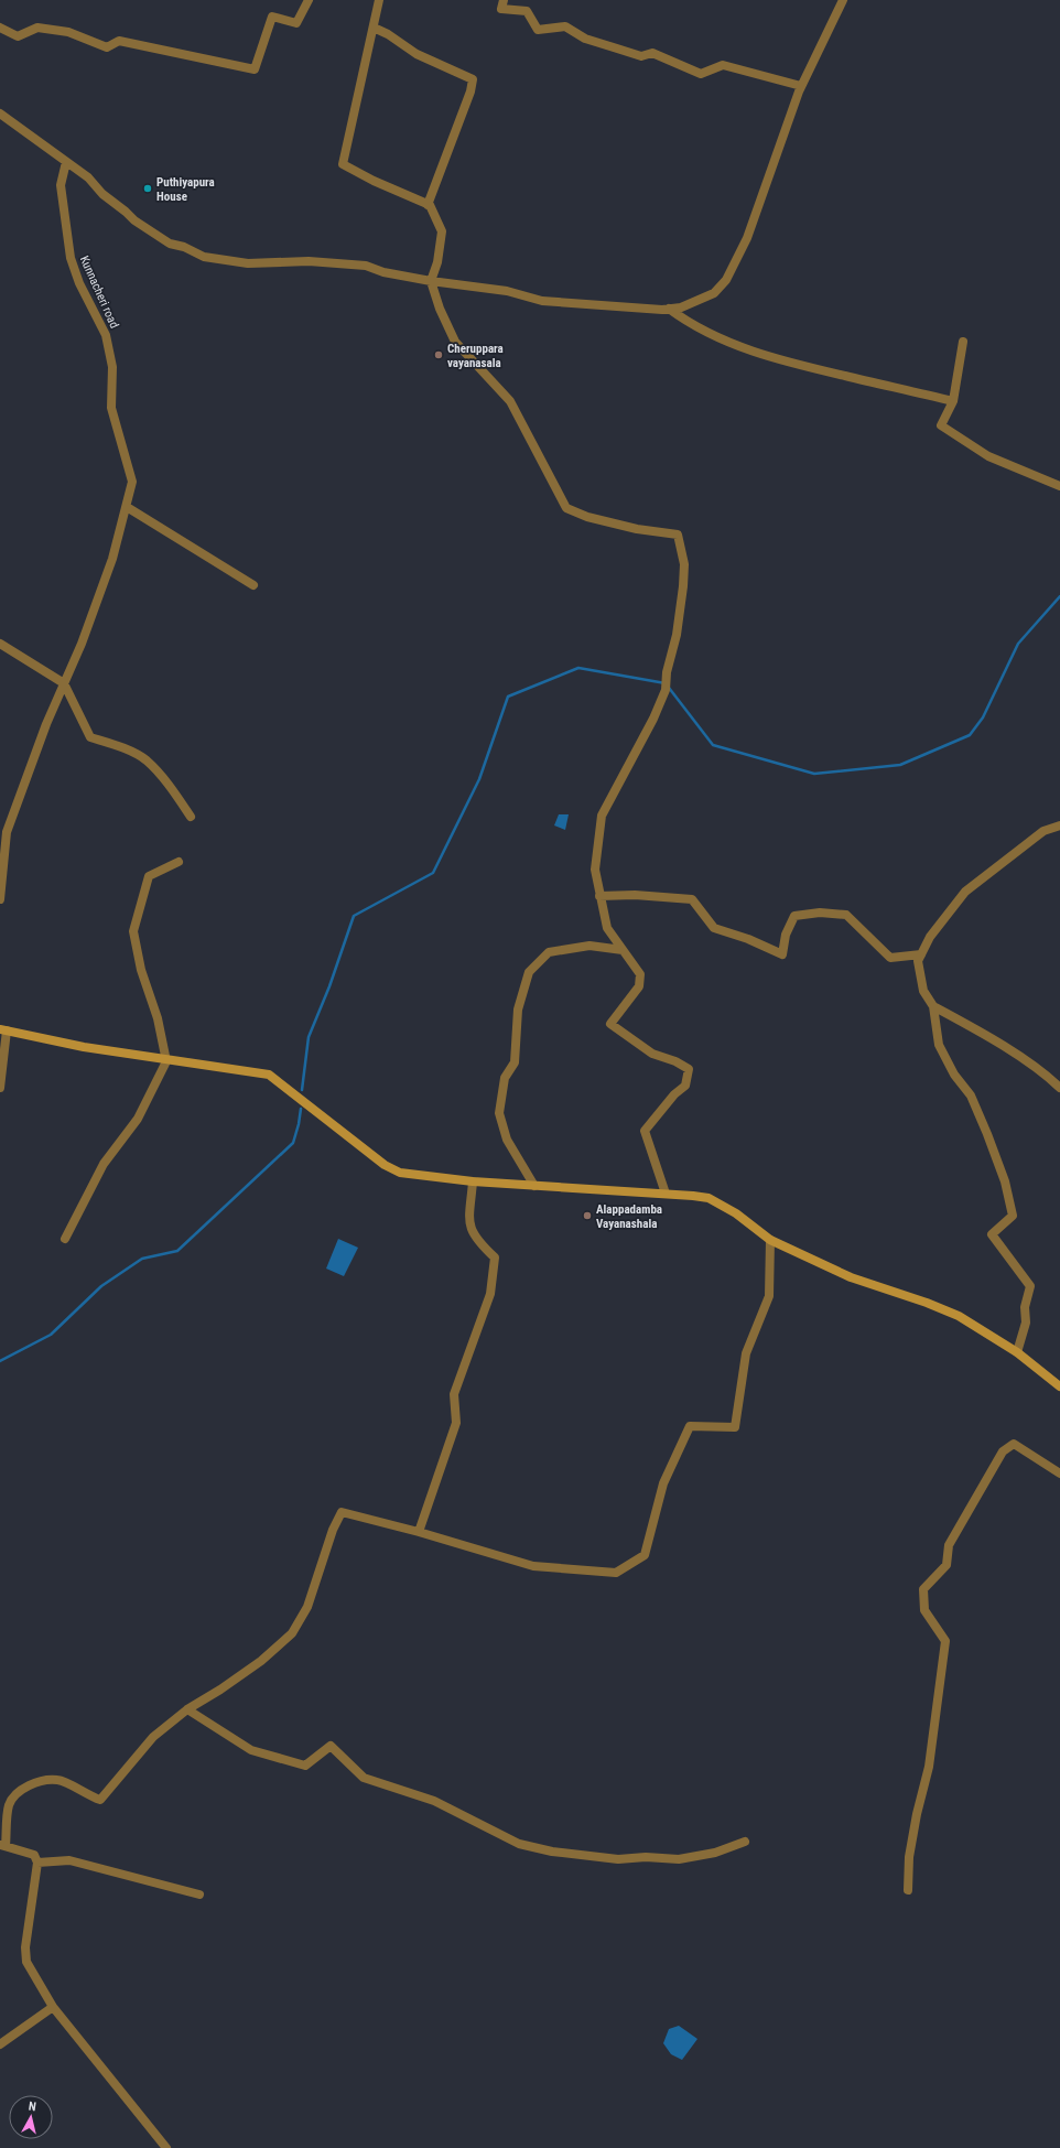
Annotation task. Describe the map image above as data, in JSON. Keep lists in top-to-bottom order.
{
  "streets": {
    "street": ["Kunnacheri road"]
  },
  "places": ["Puthiyapura House", "Cheruppara vayanasala", "Alappadamba Vayanashala"],
  "north": "top"
}
